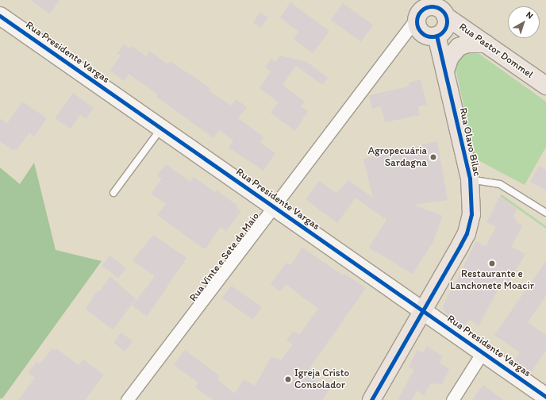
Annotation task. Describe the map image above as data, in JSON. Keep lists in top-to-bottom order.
{
  "streets": {
    "main road": ["Rua Pastor Dommel", "Rua Olavo Bilac"],
    "street": ["Rua Presidente Vargas", "Rua Vinte e Sete de Maio"]
  },
  "crossings": [
    ["Rua Pastor Dommel", "Rua Olavo Bilac"],
    ["Rua Pastor Dommel", "Rua Vinte e Sete de Maio"],
    ["Rua Presidente Vargas", "Rua Olavo Bilac"],
    ["Rua Presidente Vargas", "Rua Vinte e Sete de Maio"],
    ["Rua Olavo Bilac", "Rua Vinte e Sete de Maio"]
  ],
  "places": ["Agropecuária Sardagna", "Restaurante e Lanchonete Moacir", "Igreja Cristo Consolador"],
  "north": "top right"
}
